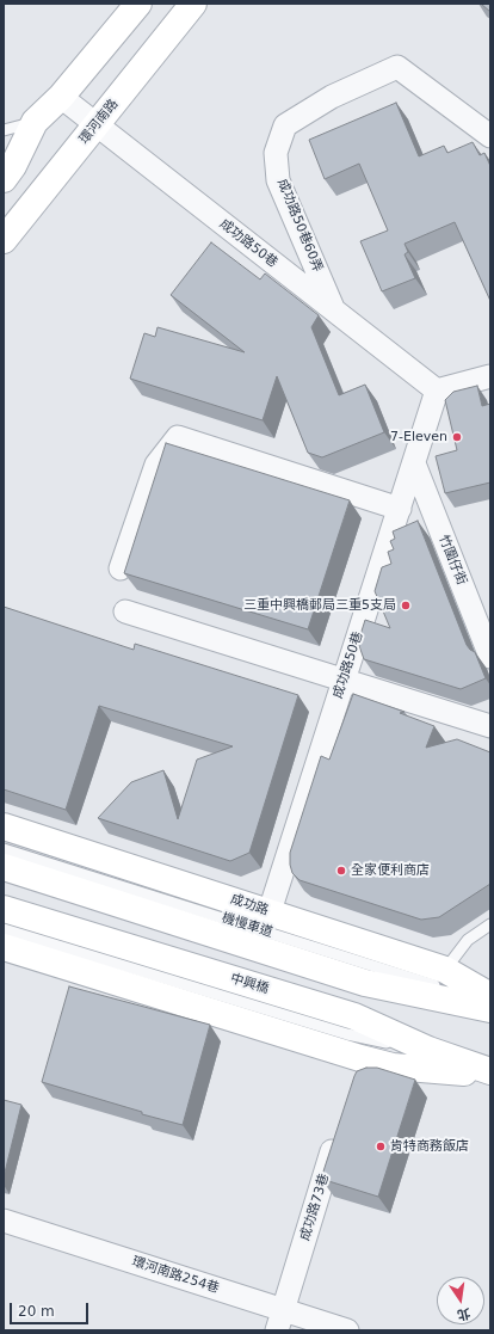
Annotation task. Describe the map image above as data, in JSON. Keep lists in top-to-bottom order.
{
  "streets": {
    "street": [
      "環河南路",
      "成功路50巷60弄",
      "成功路50巷",
      "竹圍仔街",
      "成功路",
      "中興橋",
      "成功路73巷",
      "環河南路254巷"
    ],
    "lane": ["機慢車道"]
  },
  "crossings": [
    ["環河南路", "成功路50巷"],
    ["成功路50巷60弄", "成功路50巷"],
    ["成功路50巷", "竹圍仔街"],
    ["成功路50巷", "成功路"],
    ["成功路73巷", "環河南路254巷"]
  ],
  "places": [
    "7-Eleven",
    "三重中興橋郵局三重5支局",
    "全家便利商店",
    "肯特商務飯店"
  ],
  "scale_bar": "20 m",
  "north": "bottom"
}
